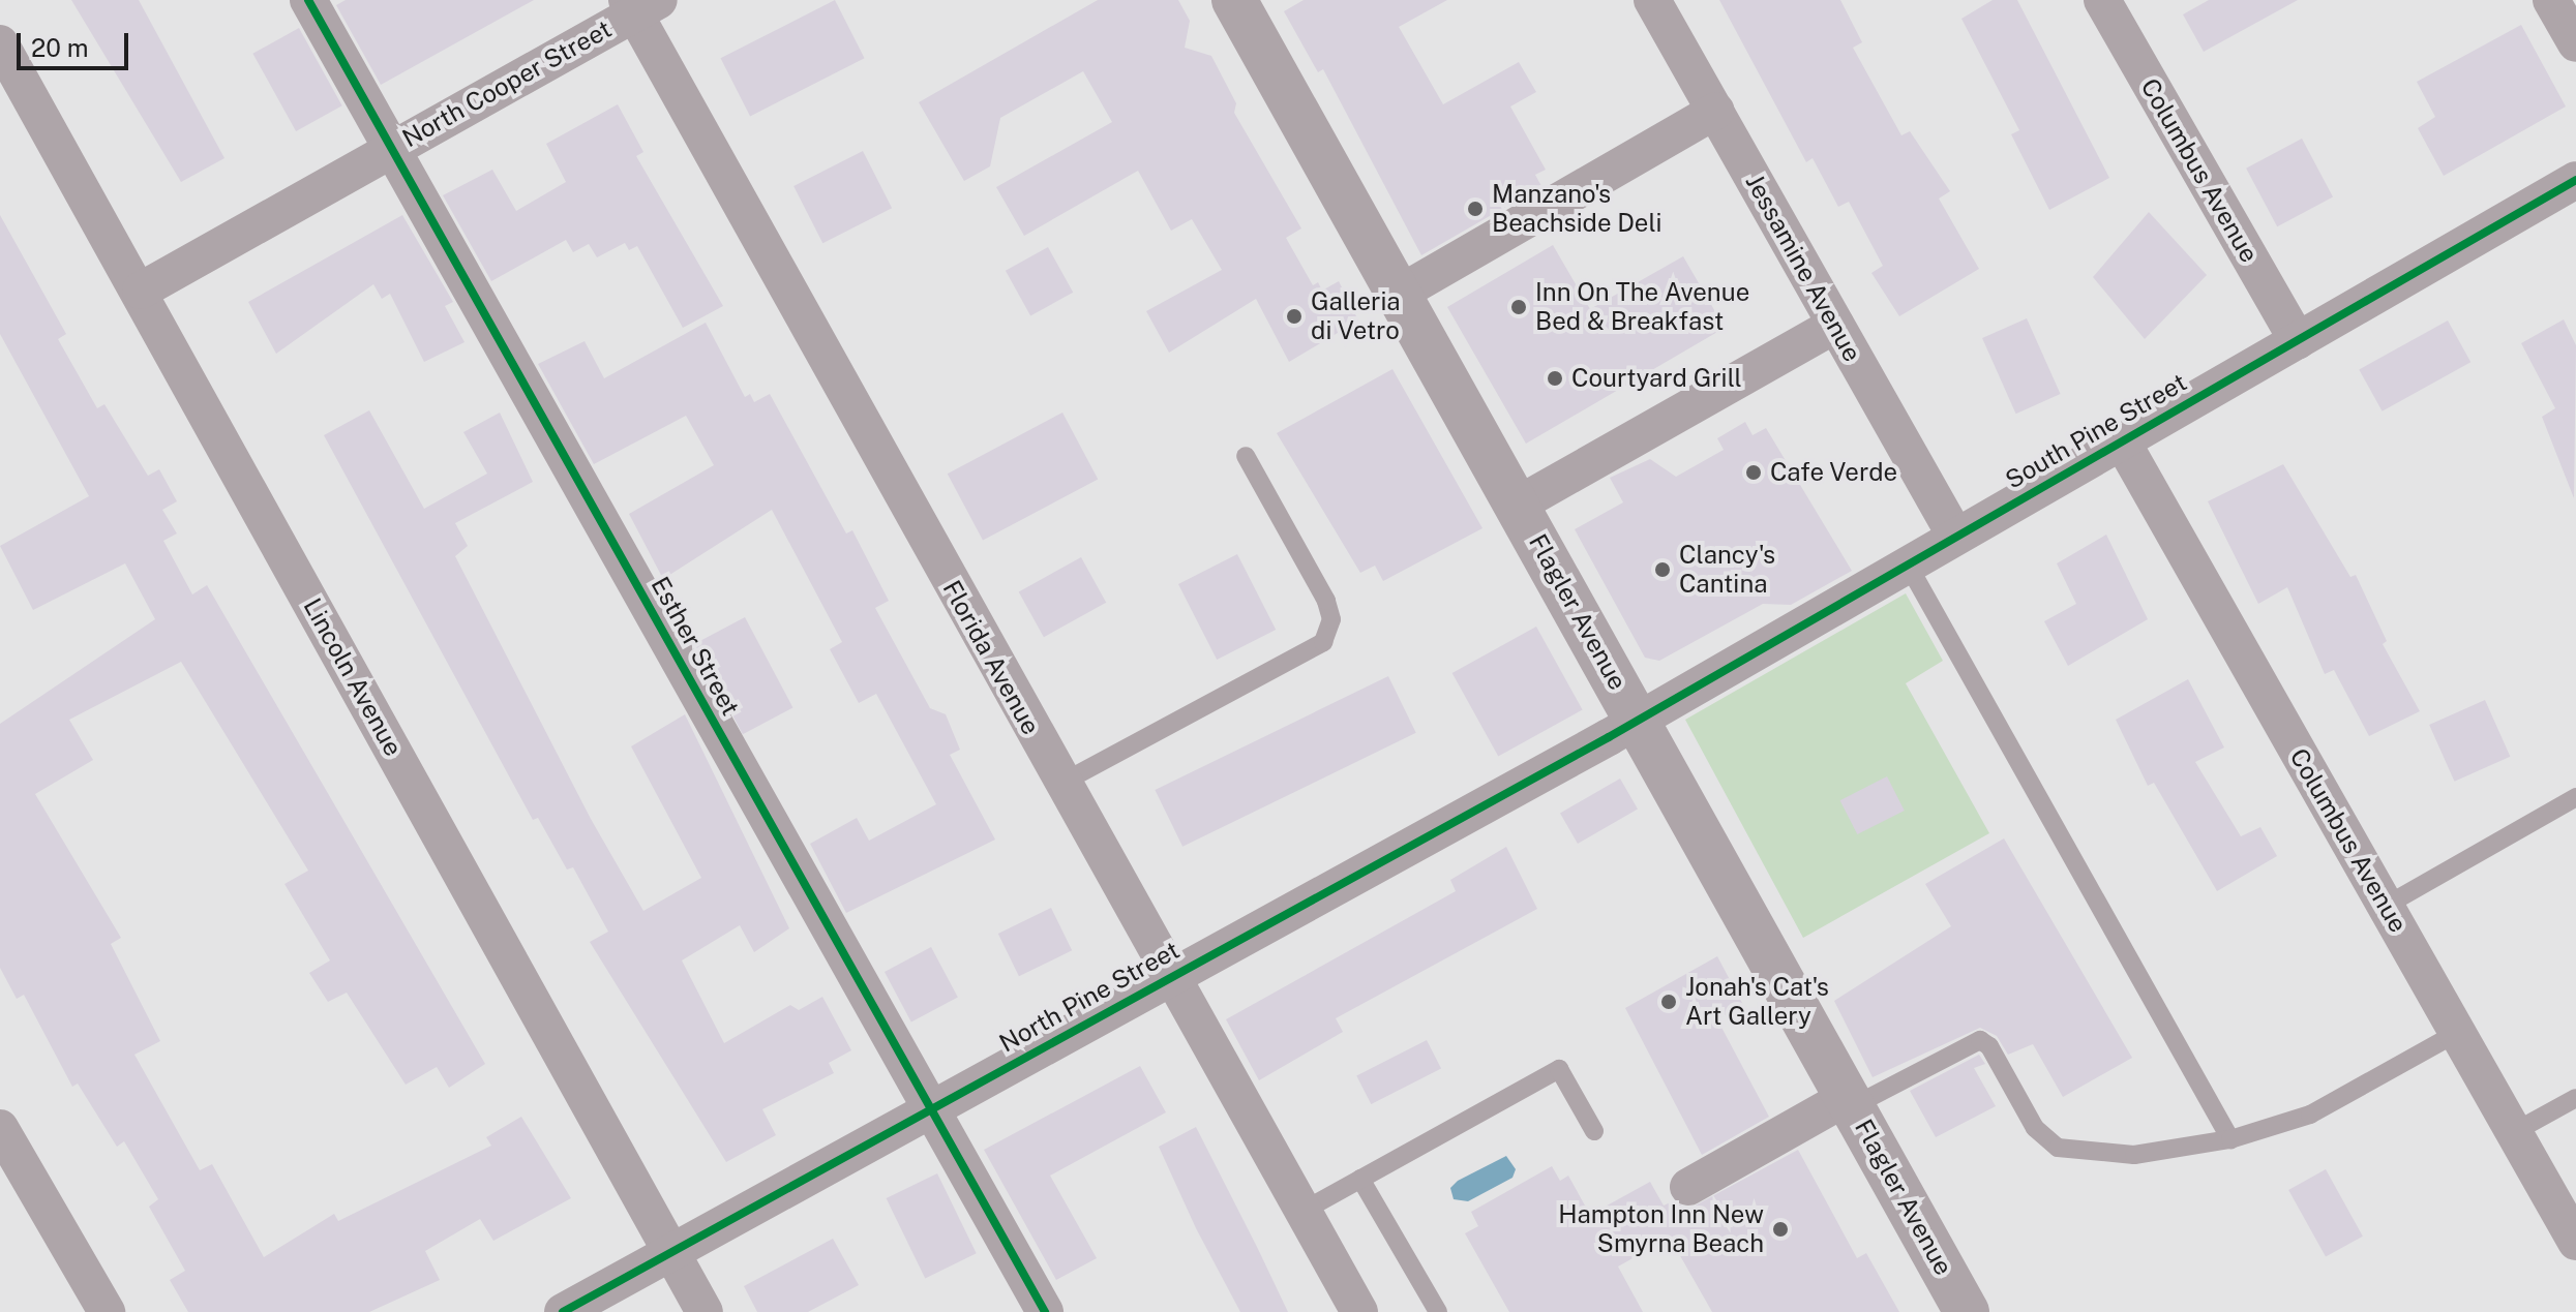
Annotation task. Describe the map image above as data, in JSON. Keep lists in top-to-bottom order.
{
  "streets": {
    "street": [
      "North Cooper Street",
      "Columbus Avenue",
      "Jessamine Avenue",
      "South Pine Street",
      "Flagler Avenue",
      "Esther Street",
      "Florida Avenue",
      "Lincoln Avenue",
      "North Pine Street"
    ]
  },
  "crossings": [
    ["North Cooper Street", "Esther Street"],
    ["North Cooper Street", "Florida Avenue"],
    ["North Cooper Street", "Lincoln Avenue"],
    ["Columbus Avenue", "South Pine Street"],
    ["Jessamine Avenue", "South Pine Street"],
    ["South Pine Street", "Flagler Avenue"],
    ["South Pine Street", "North Pine Street"],
    ["Flagler Avenue", "North Pine Street"],
    ["Esther Street", "North Pine Street"],
    ["Florida Avenue", "North Pine Street"],
    ["Lincoln Avenue", "North Pine Street"]
  ],
  "places": [
    "Manzano's Beachside Deli",
    "Inn On The Avenue Bed & Breakfast",
    "Galleria di Vetro",
    "Courtyard Grill",
    "Cafe Verde",
    "Clancy's Cantina",
    "Jonah's Cat's Art Gallery",
    "Hampton Inn New Smyrna Beach"
  ],
  "scale_bar": "20 m"
}
